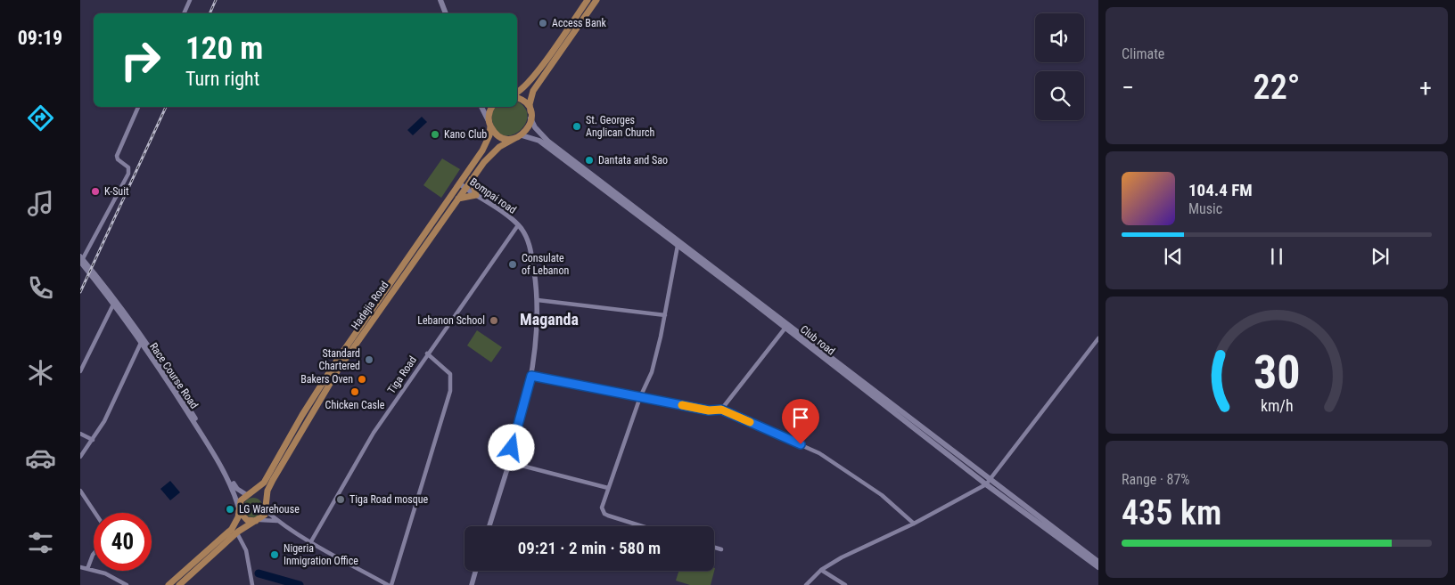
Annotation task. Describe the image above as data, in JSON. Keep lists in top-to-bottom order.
{
  "streets": {
    "main road": ["Hadejia Road", "Club road"],
    "street": ["Bompai road", "Tiga Road", "Race Course Road"]
  },
  "crossings": [
    ["Bompai road", "Hadejia Road"],
    ["Bompai road", "Tiga Road"],
    ["Hadejia Road", "Club road"],
    ["Hadejia Road", "Race Course Road"]
  ],
  "districts": ["Maganda"],
  "places": [
    "Access Bank",
    "St. Georges Anglican Church",
    "Kano Club",
    "Dantata and Sao",
    "K-Suit",
    "Consulate of Lebanon",
    "Lebanon School",
    "Standard Chartered",
    "Bakers Oven",
    "Chicken Casle",
    "Tiga Road mosque",
    "LG Warehouse",
    "Nigeria Inmigration Office"
  ],
  "page": {
    "tabs": "09:19",
    "tile": [
      "Climate",
      ["Range · 87%", "435 km"]
    ],
    "turn": ["120 m", "Turn right"],
    "heat": ["−", "22°", "+"],
    "song": ["104.4 FM", "Music"],
    "limit": "40",
    "trip": "09:21 · 2 min · 580 m",
    "gauge": ["30", "km/h"]
  }
}
